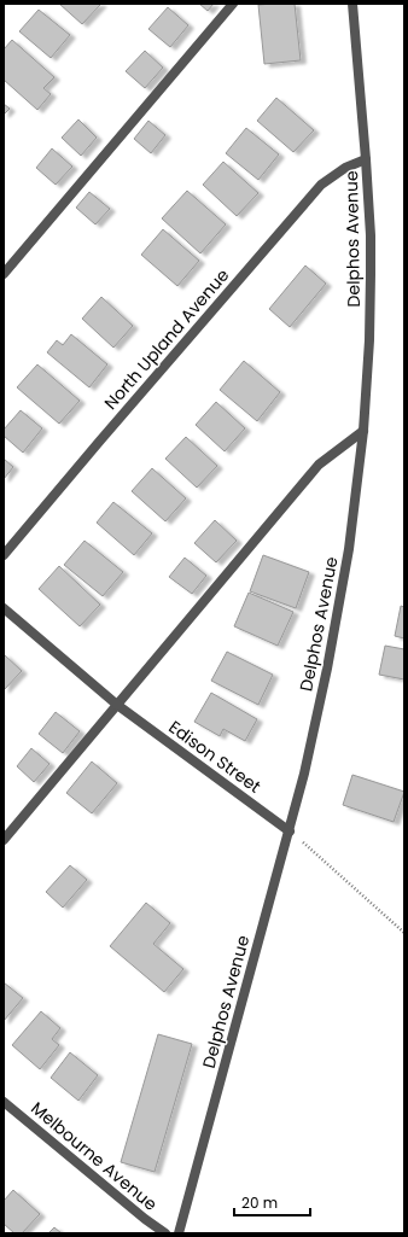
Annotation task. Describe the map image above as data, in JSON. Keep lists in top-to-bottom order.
{
  "streets": {
    "street": [
      "Delphos Avenue",
      "North Upland Avenue",
      "Edison Street",
      "Melbourne Avenue"
    ]
  },
  "crossings": [
    ["Delphos Avenue", "North Upland Avenue"],
    ["Delphos Avenue", "Edison Street"]
  ],
  "scale_bar": "20 m"
}
